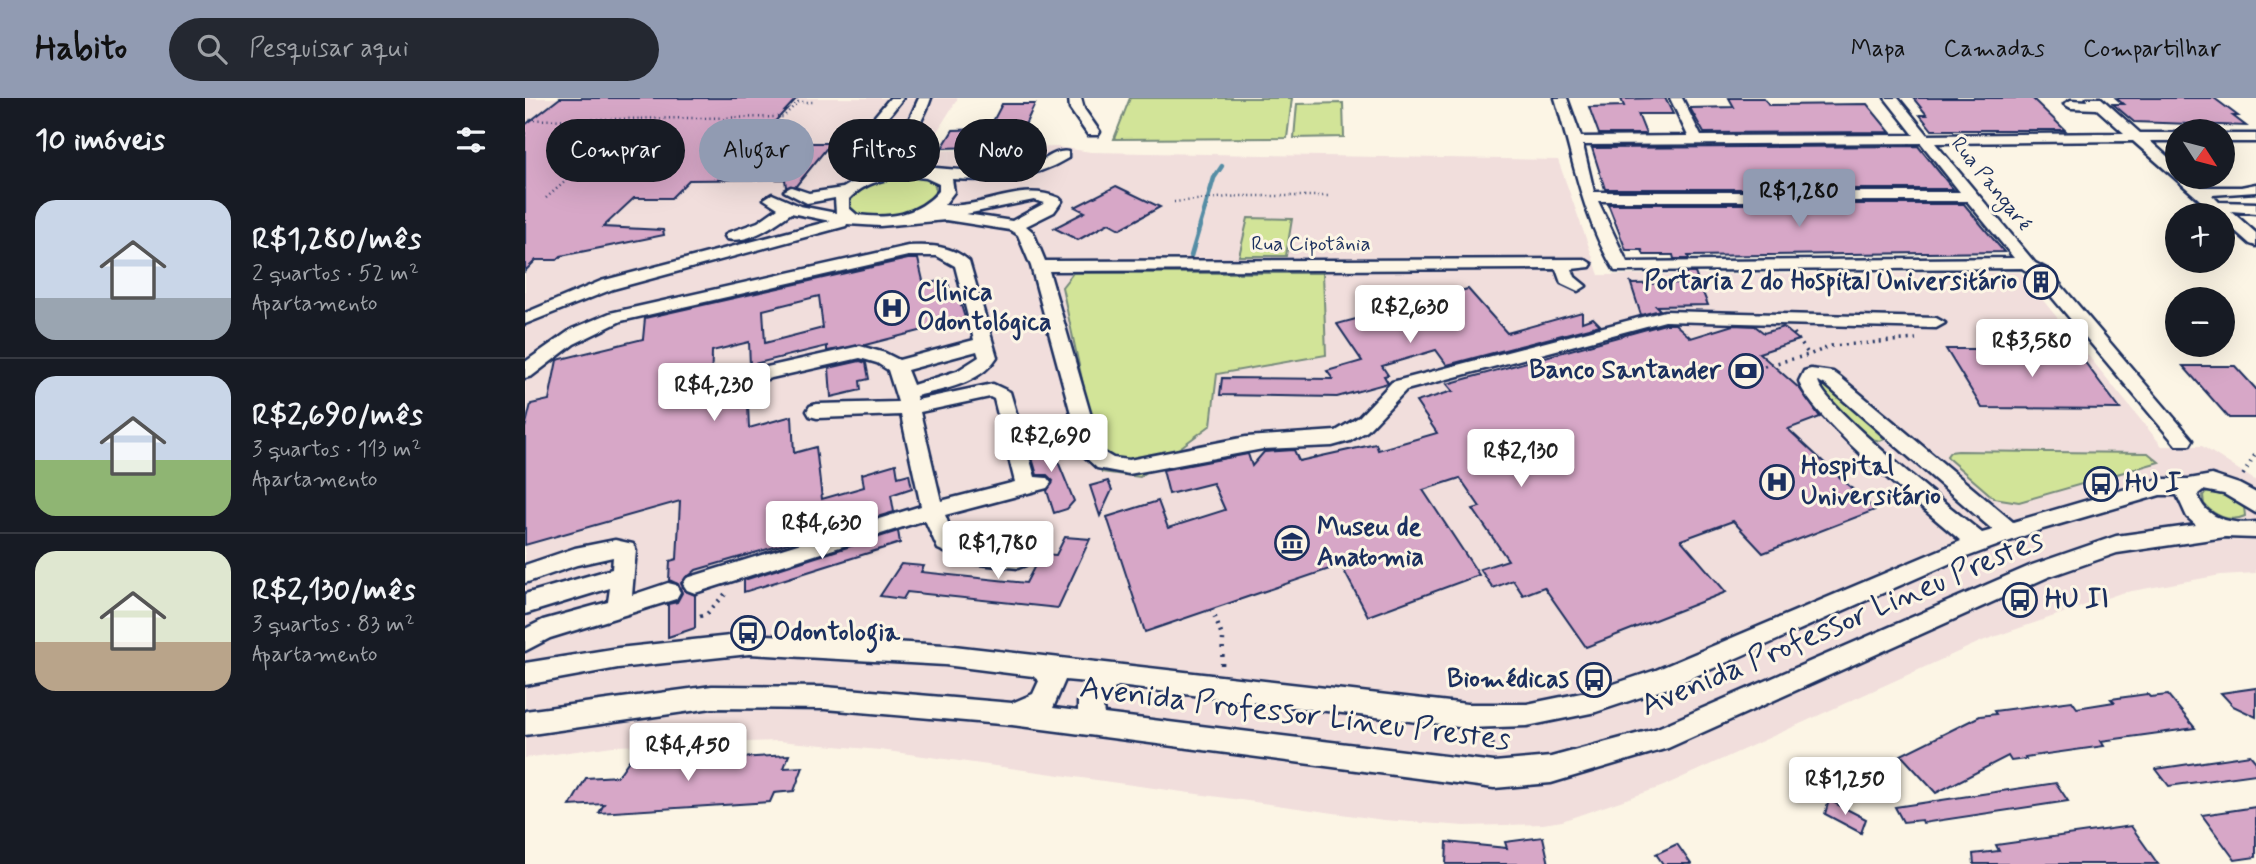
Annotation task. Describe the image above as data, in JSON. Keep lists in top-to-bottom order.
{
  "streets": {
    "street": ["Rua Pangaré", "Rua Cipotânia", "Avenida Professor Lineu Prestes"]
  },
  "places": {
    "building": ["Portaria 2 do Hospital Universitário"],
    "hospital": ["Clínica Odontológica", "Hospital Universitário"],
    "bank": ["Banco Santander"],
    "bus stop": [
      "HU I",
      "HU II",
      "Odontologia",
      "Biomédicas"
    ],
    "museum": ["Museu de Anatomia"]
  },
  "north": "bottom right",
  "page": {
    "header": "Habito",
    "search": "Pesquisar aqui",
    "nav": ["Mapa", "Camadas", "Compartilhar"],
    "heading": "10 imóveis",
    "map_buttons": ["+", "−"],
    "chip": [
      "Comprar",
      "Alugar",
      "Filtros",
      "Novo"
    ],
    "price": [
      "R$1,280",
      "R$2,630",
      "R$3,580",
      "R$4,230",
      "R$2,690",
      "R$2,130",
      "R$4,630",
      "R$1,780",
      "R$4,450",
      "R$1,250"
    ],
    "list": [
      {
        "name": "R$1,280/mês",
        "note": "2 quartos · 52 m² · Apartamento"
      },
      {
        "name": "R$2,690/mês",
        "note": "3 quartos · 113 m² · Apartamento"
      },
      {
        "name": "R$2,130/mês",
        "note": "3 quartos · 83 m² · Apartamento"
      }
    ]
  }
}
